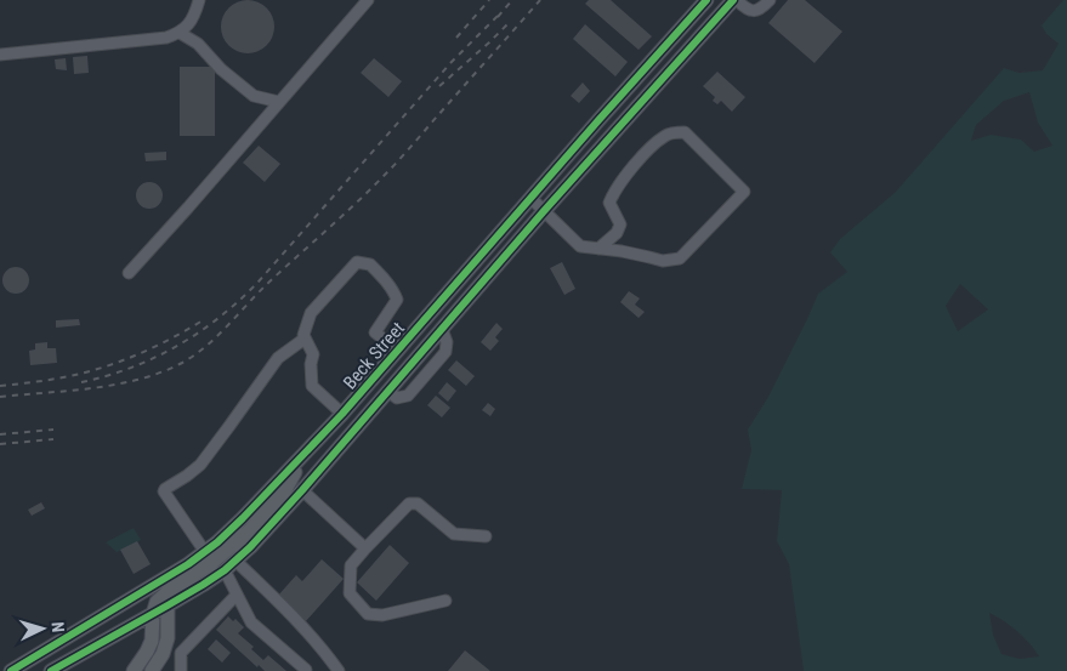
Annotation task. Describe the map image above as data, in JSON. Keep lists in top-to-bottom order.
{
  "streets": {
    "main road": ["Beck Street"]
  },
  "north": "right"
}
